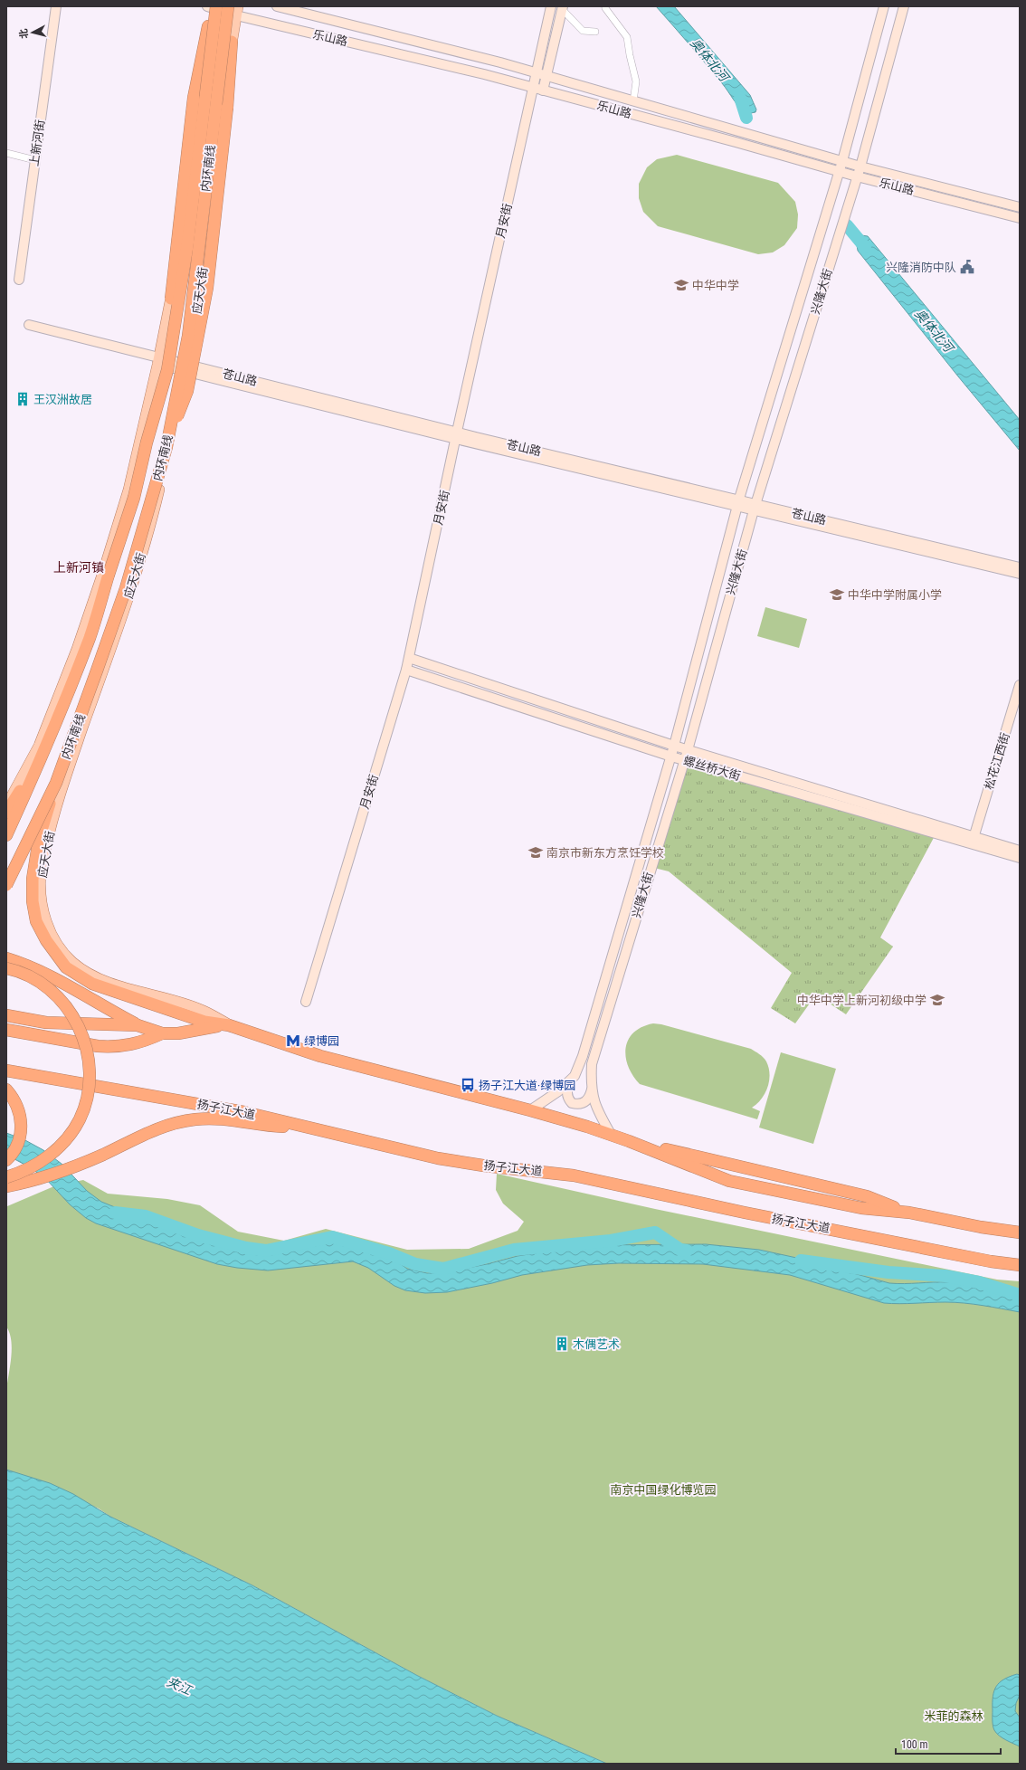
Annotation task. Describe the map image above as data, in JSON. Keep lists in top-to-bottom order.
{
  "streets": {
    "highway": ["内环南线", "扬子江大道"],
    "main road": ["应天大街"],
    "street": [
      "乐山路",
      "上新河街",
      "月安街",
      "兴隆大街",
      "苍山路",
      "松花江西街",
      "螺丝桥大街"
    ]
  },
  "crossings": [
    ["乐山路", "内环南线"],
    ["乐山路", "月安街"],
    ["乐山路", "应天大街"],
    ["乐山路", "兴隆大街"],
    ["月安街", "苍山路"],
    ["月安街", "螺丝桥大街"],
    ["应天大街", "苍山路"],
    ["兴隆大街", "苍山路"],
    ["兴隆大街", "螺丝桥大街"],
    ["松花江西街", "螺丝桥大街"]
  ],
  "districts": ["上新河镇"],
  "water": ["奥体北河", "夹江"],
  "parks": ["南京中国绿化博览园", "米菲的森林"],
  "places": {
    "public building": ["兴隆消防中队"],
    "school or university": [
      "中华中学",
      "中华中学附属小学",
      "南京市新东方烹饪学校",
      "中华中学上新河初级中学"
    ],
    "building": ["王汉洲故居", "木偶艺术"],
    "metro station": ["绿博园"],
    "bus stop": ["扬子江大道·绿博园"]
  },
  "scale_bar": "100 m",
  "north": "left"
}
